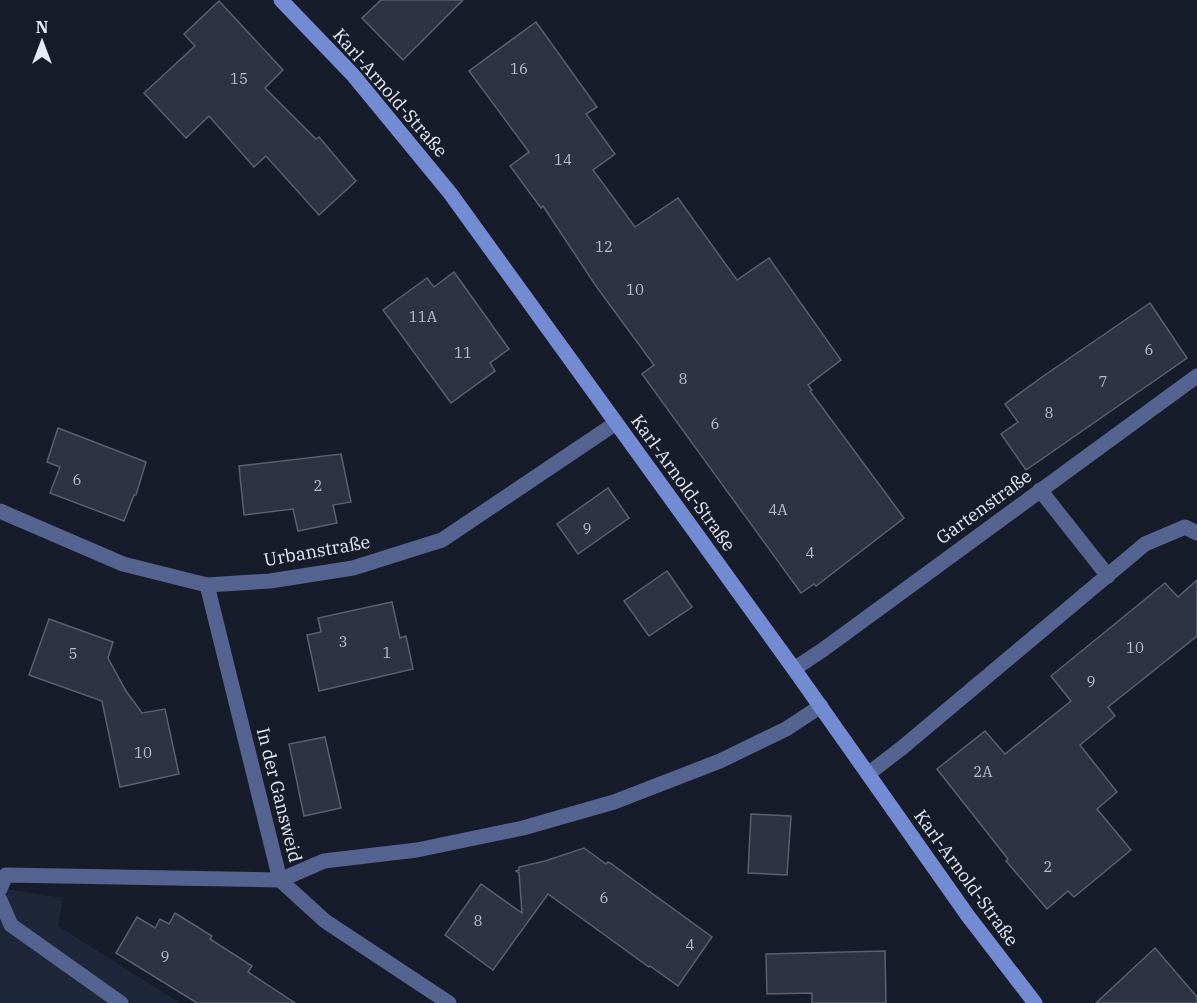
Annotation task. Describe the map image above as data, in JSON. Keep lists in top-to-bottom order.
{
  "streets": {
    "main road": ["Karl-Arnold-Straße"],
    "street": ["Gartenstraße", "Urbanstraße", "In der Gansweid"]
  },
  "crossings": [
    ["Karl-Arnold-Straße", "Gartenstraße"],
    ["Karl-Arnold-Straße", "Urbanstraße"],
    ["Urbanstraße", "In der Gansweid"]
  ],
  "house_numbers": [
    "16",
    "15",
    "14",
    "12",
    "10",
    "11A",
    "6",
    "11",
    "8",
    "7",
    "8",
    "6",
    "6",
    "2",
    "4A",
    "9",
    "4",
    "3",
    "10",
    "1",
    "5",
    "9",
    "10",
    "2A",
    "2",
    "6",
    "8",
    "4",
    "9"
  ],
  "north": "top"
}
